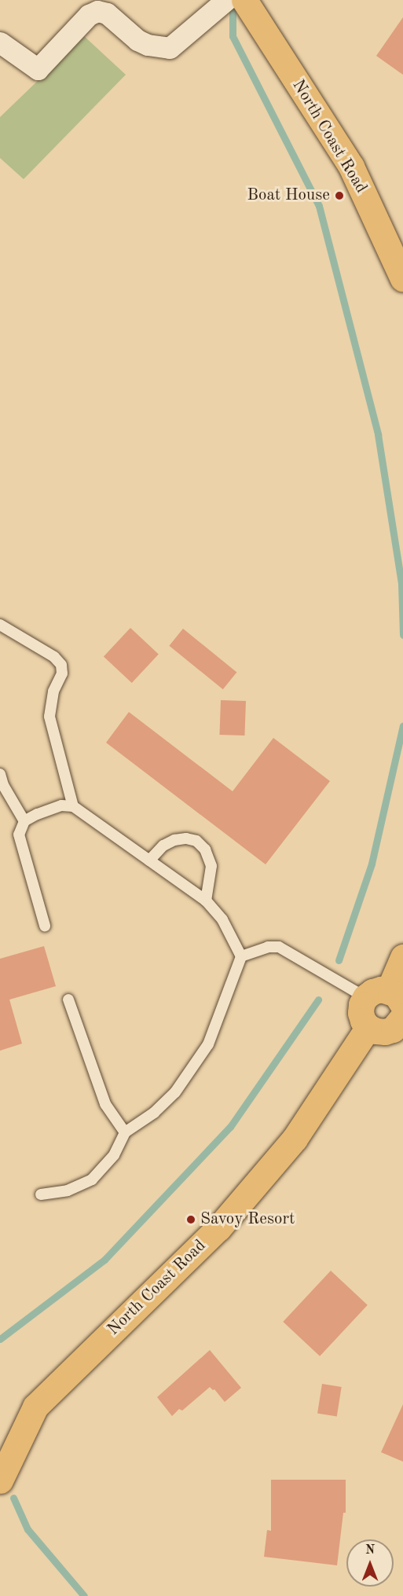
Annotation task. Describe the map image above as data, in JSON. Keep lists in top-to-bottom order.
{
  "streets": {
    "main road": ["North Coast Road"]
  },
  "places": ["Boat House", "Savoy Resort"],
  "north": "top"
}
